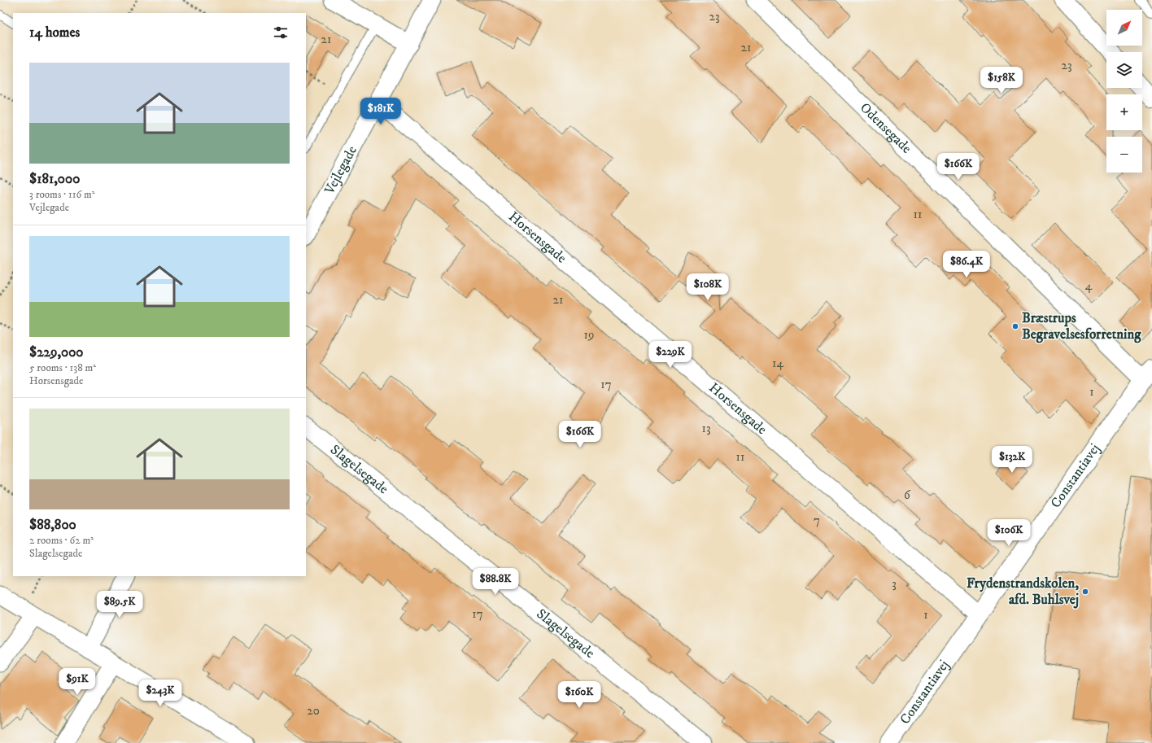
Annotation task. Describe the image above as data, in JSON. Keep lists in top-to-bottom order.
{
  "streets": {
    "street": [
      "Odensegade",
      "Vejlegade",
      "Horsensgade",
      "Slagelsegade",
      "Constantiavej"
    ]
  },
  "crossings": [
    ["Odensegade", "Constantiavej"],
    ["Vejlegade", "Horsensgade"],
    ["Horsensgade", "Constantiavej"]
  ],
  "places": ["Bræstrups Begravelsesforretning", "Frydenstrandskolen, afd. Buhlsvej"],
  "house_numbers": [
    "23",
    "21",
    "21",
    "23",
    "11",
    "4",
    "21",
    "19",
    "14",
    "17",
    "1",
    "13",
    "11",
    "6",
    "7",
    "3",
    "17",
    "1",
    "20"
  ],
  "north": "top right",
  "page": {
    "map_buttons": ["+", "−"],
    "heading": "14 homes",
    "list": [
      {
        "name": "$181,000",
        "note": "3 rooms · 116 m² · Vejlegade"
      },
      {
        "name": "$229,000",
        "note": "5 rooms · 138 m² · Horsensgade"
      },
      {
        "name": "$88,800",
        "note": "2 rooms · 62 m² · Slagelsegade"
      }
    ],
    "price": [
      "$158K",
      "$181K",
      "$166K",
      "$86.4K",
      "$108K",
      "$229K",
      "$166K",
      "$132K",
      "$106K",
      "$88.8K",
      "$89.5K",
      "$91K",
      "$243K",
      "$160K"
    ]
  }
}
